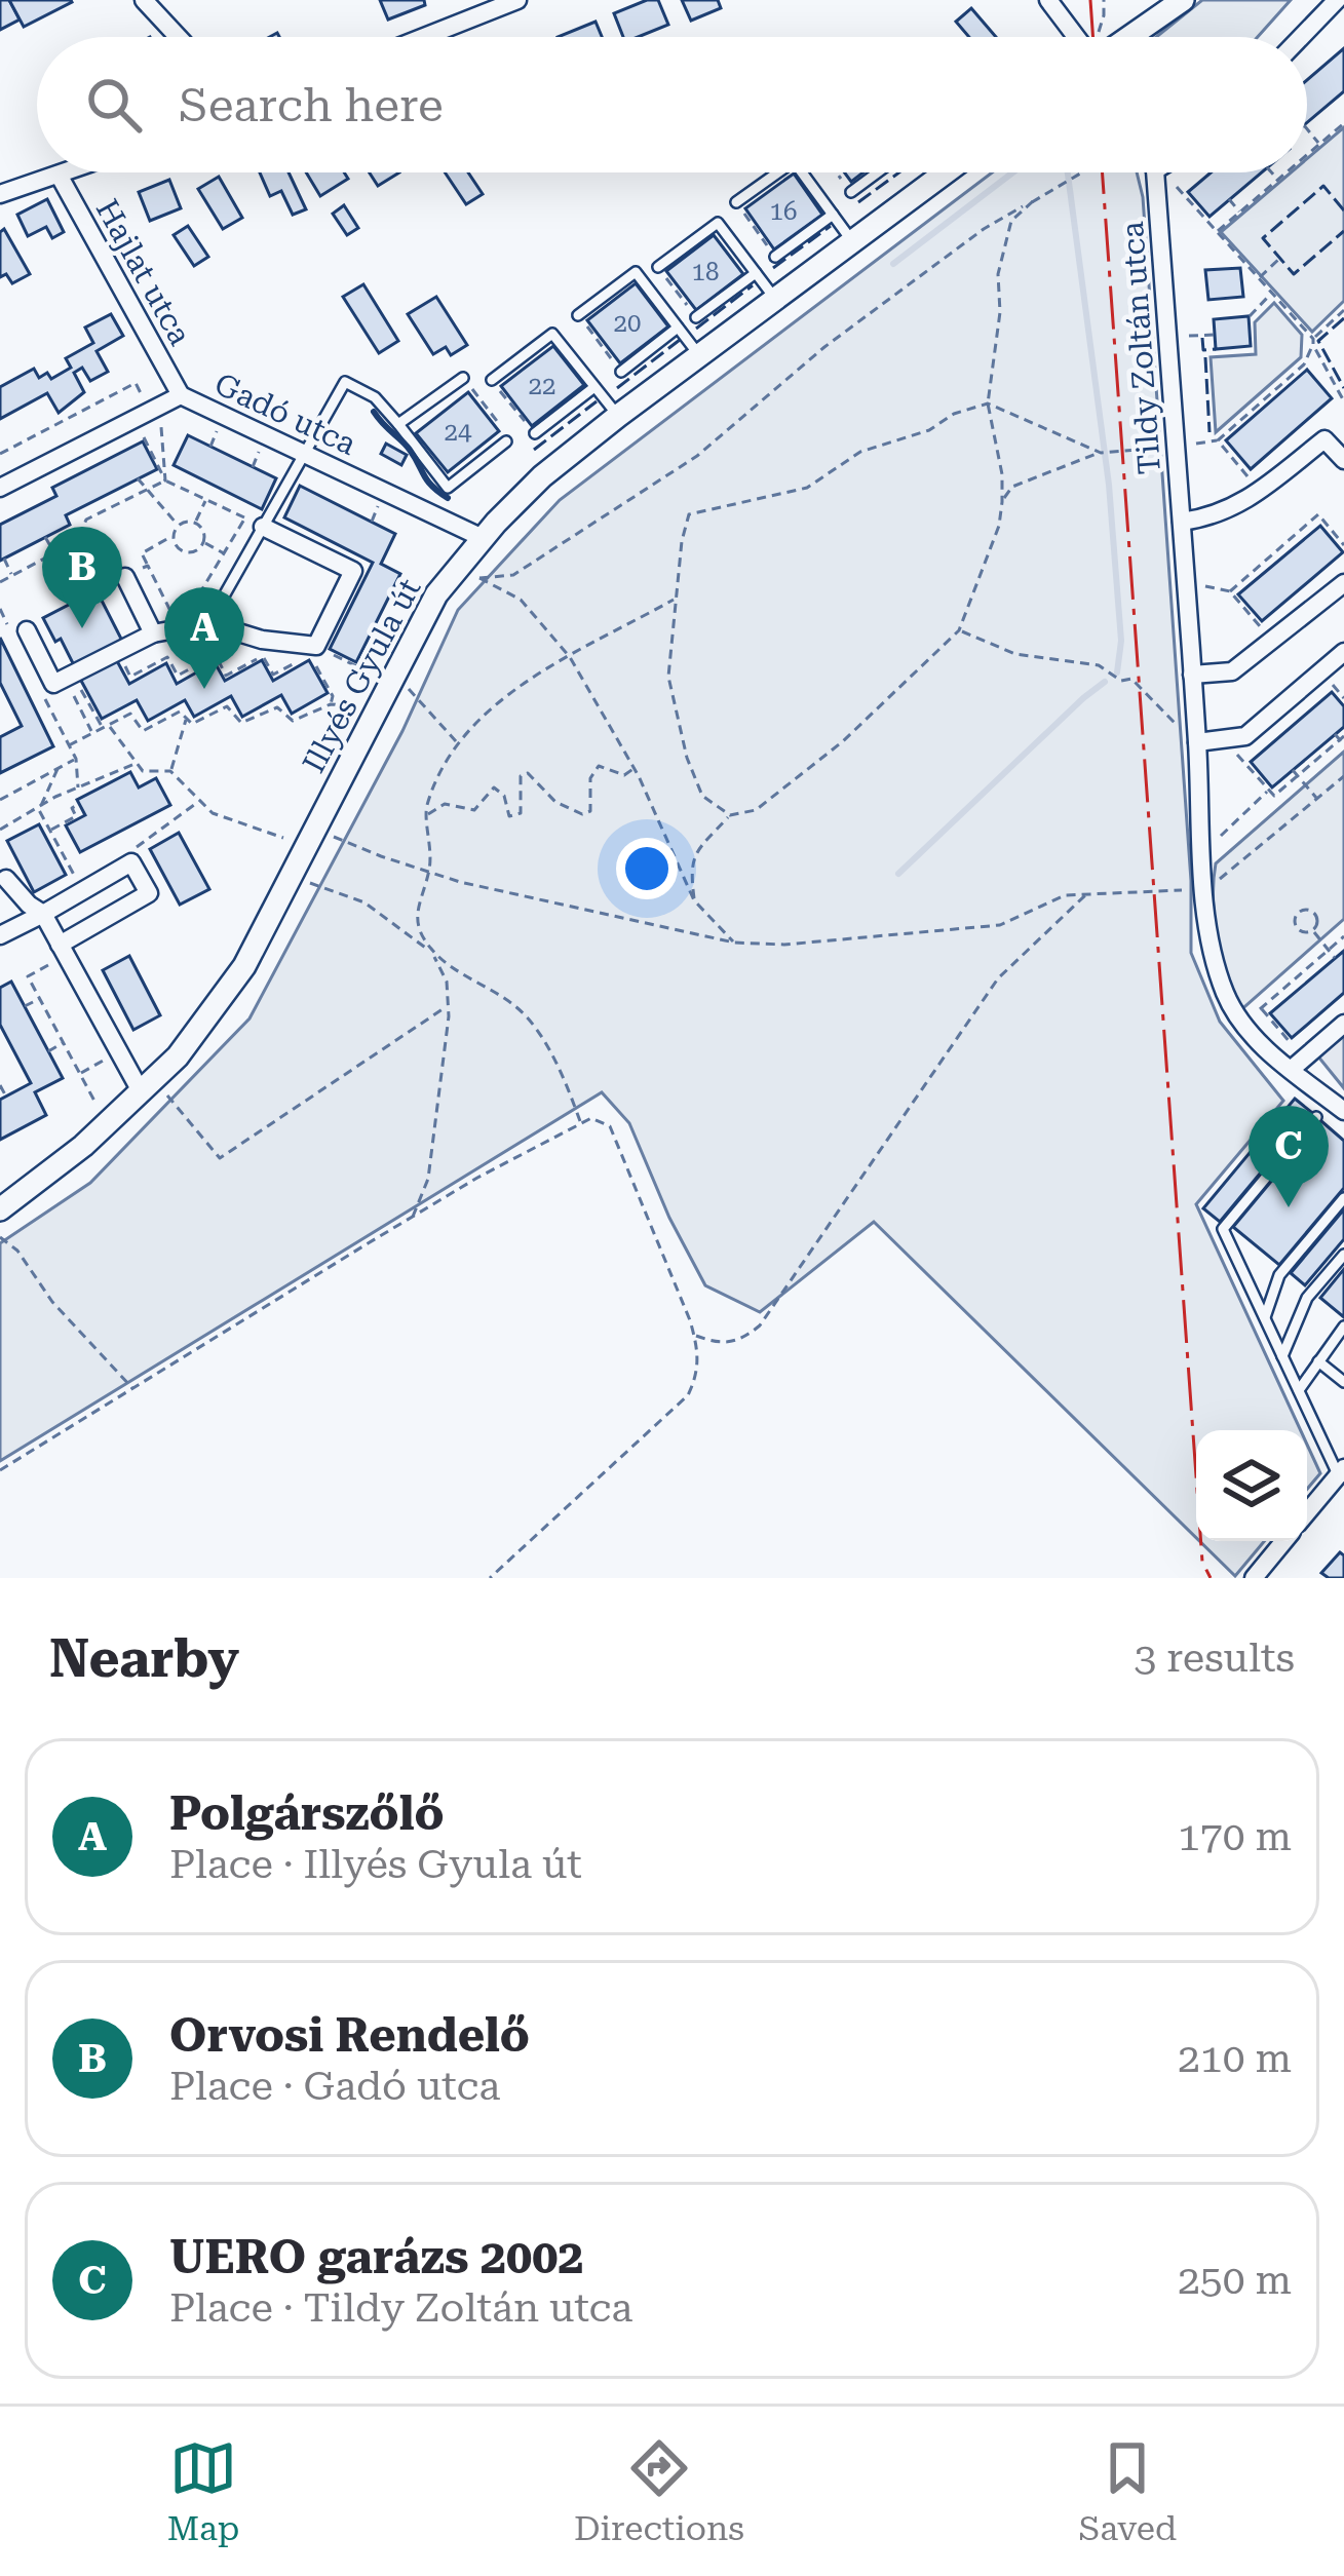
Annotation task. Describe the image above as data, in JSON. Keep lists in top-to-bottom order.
{
  "streets": {
    "street": [
      "Hajlat utca",
      "Tildy Zoltán utca",
      "Gadó utca",
      "Illyés Gyula út"
    ]
  },
  "crossings": [
    ["Hajlat utca", "Gadó utca"],
    ["Gadó utca", "Illyés Gyula út"]
  ],
  "house_numbers": [
    "16",
    "18",
    "20",
    "22",
    "24"
  ],
  "page": {
    "search": "Search here",
    "pins": ["B", "A", "C"],
    "heading": ["Nearby", "3 results"],
    "list": [
      {
        "mark": "A",
        "name": "Polgárszőlő",
        "note": "Place · Illyés Gyula út",
        "value": "170 m"
      },
      {
        "mark": "B",
        "name": "Orvosi Rendelő",
        "note": "Place · Gadó utca",
        "value": "210 m"
      },
      {
        "mark": "C",
        "name": "UERO garázs 2002",
        "note": "Place · Tildy Zoltán utca",
        "value": "250 m"
      }
    ],
    "nav": ["Map", "Directions", "Saved"]
  }
}
